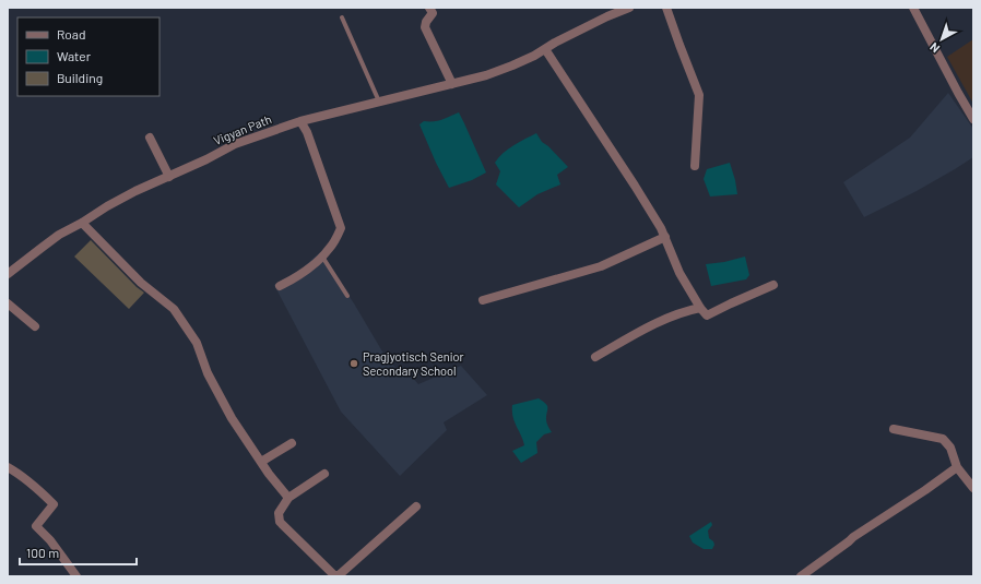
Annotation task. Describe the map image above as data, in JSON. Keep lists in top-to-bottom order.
{
  "streets": {
    "street": ["Vigyan Path"]
  },
  "places": ["Pragjyotisch Senior Secondary School"],
  "legend": ["Road", "Water", "Building"],
  "scale_bar": "100 m",
  "north": "bottom left"
}
